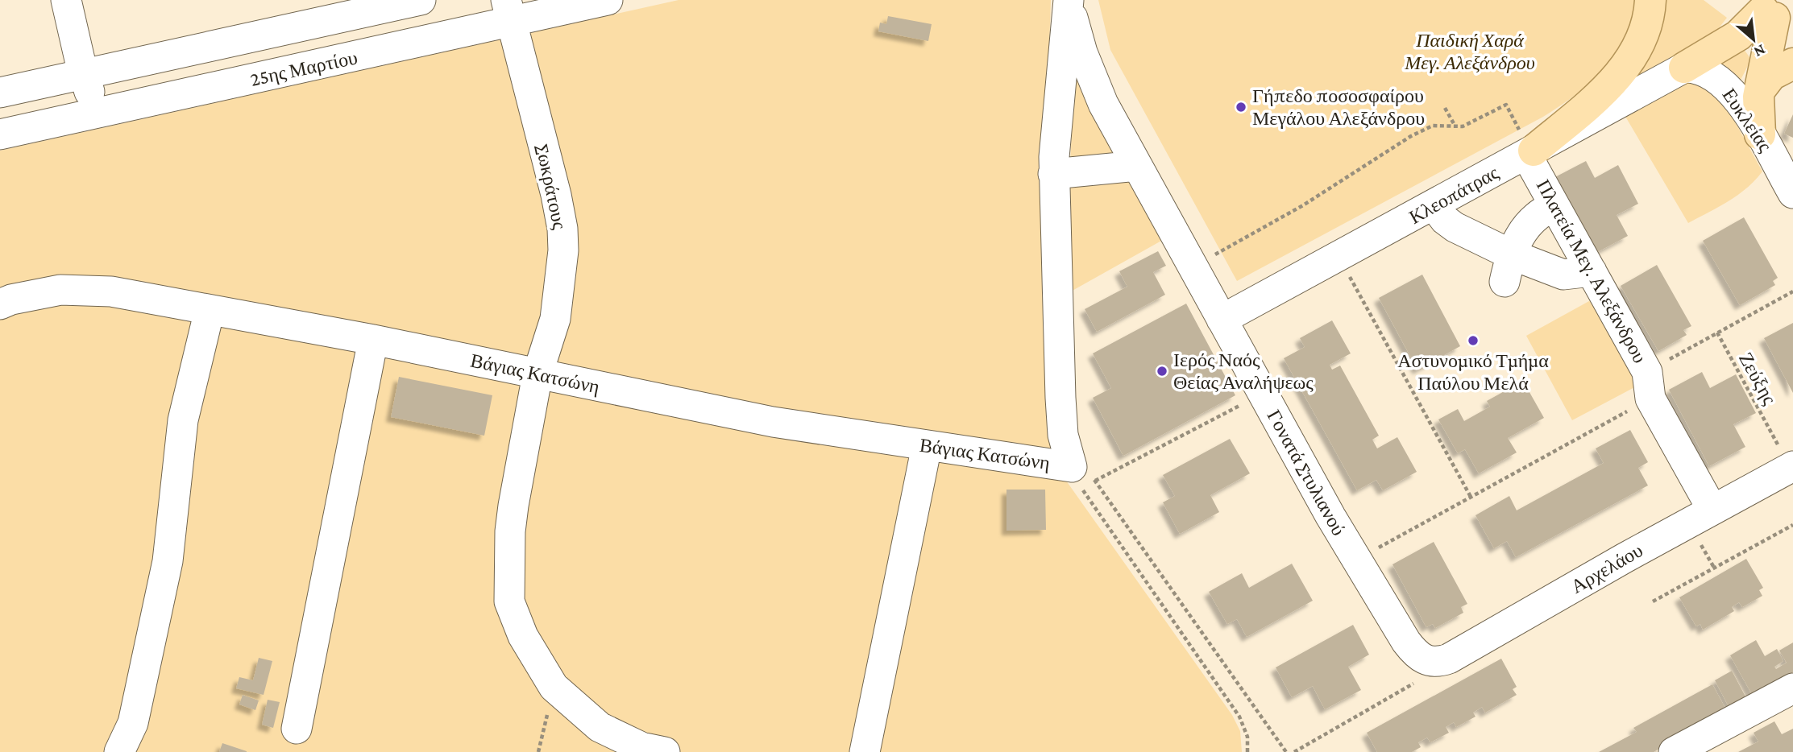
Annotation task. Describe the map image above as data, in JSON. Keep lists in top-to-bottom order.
{
  "streets": {
    "street": [
      "25ης Μαρτίου",
      "Ευκλείας",
      "Σωκράτους",
      "Κλεοπάτρας",
      "Πλατεία Μεγ. Αλεξάνδρου",
      "Βάγιας Κατσώνη",
      "Γονατά Στυλιανού",
      "Αρχελάου"
    ],
    "path": ["Ζεύξης"]
  },
  "crossings": [
    ["25ης Μαρτίου", "Σωκράτους"],
    ["Ευκλείας", "Κλεοπάτρας"],
    ["Σωκράτους", "Βάγιας Κατσώνη"],
    ["Κλεοπάτρας", "Πλατεία Μεγ. Αλεξάνδρου"],
    ["Κλεοπάτρας", "Γονατά Στυλιανού"],
    ["Πλατεία Μεγ. Αλεξάνδρου", "Αρχελάου"],
    ["Ζεύξης", "Αρχελάου"],
    ["Γονατά Στυλιανού", "Αρχελάου"]
  ],
  "parks": ["Παιδική Χαρά Μεγ. Αλεξάνδρου"],
  "places": ["Γήπεδο ποσοσφαίρου Μεγάλου Αλεξάνδρου", "Αστυνομικό Τμήμα Παύλου Μελά", "Ιερός Ναός Θείας Αναλήψεως"],
  "north": "bottom right"
}
